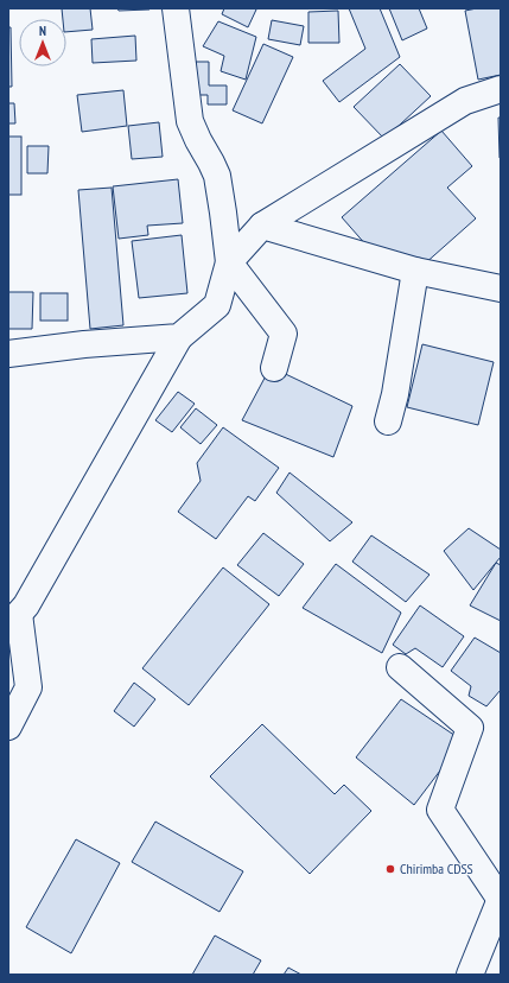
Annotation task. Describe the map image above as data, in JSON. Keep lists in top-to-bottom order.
{
  "places": ["Chirimba CDSS"],
  "north": "top"
}
